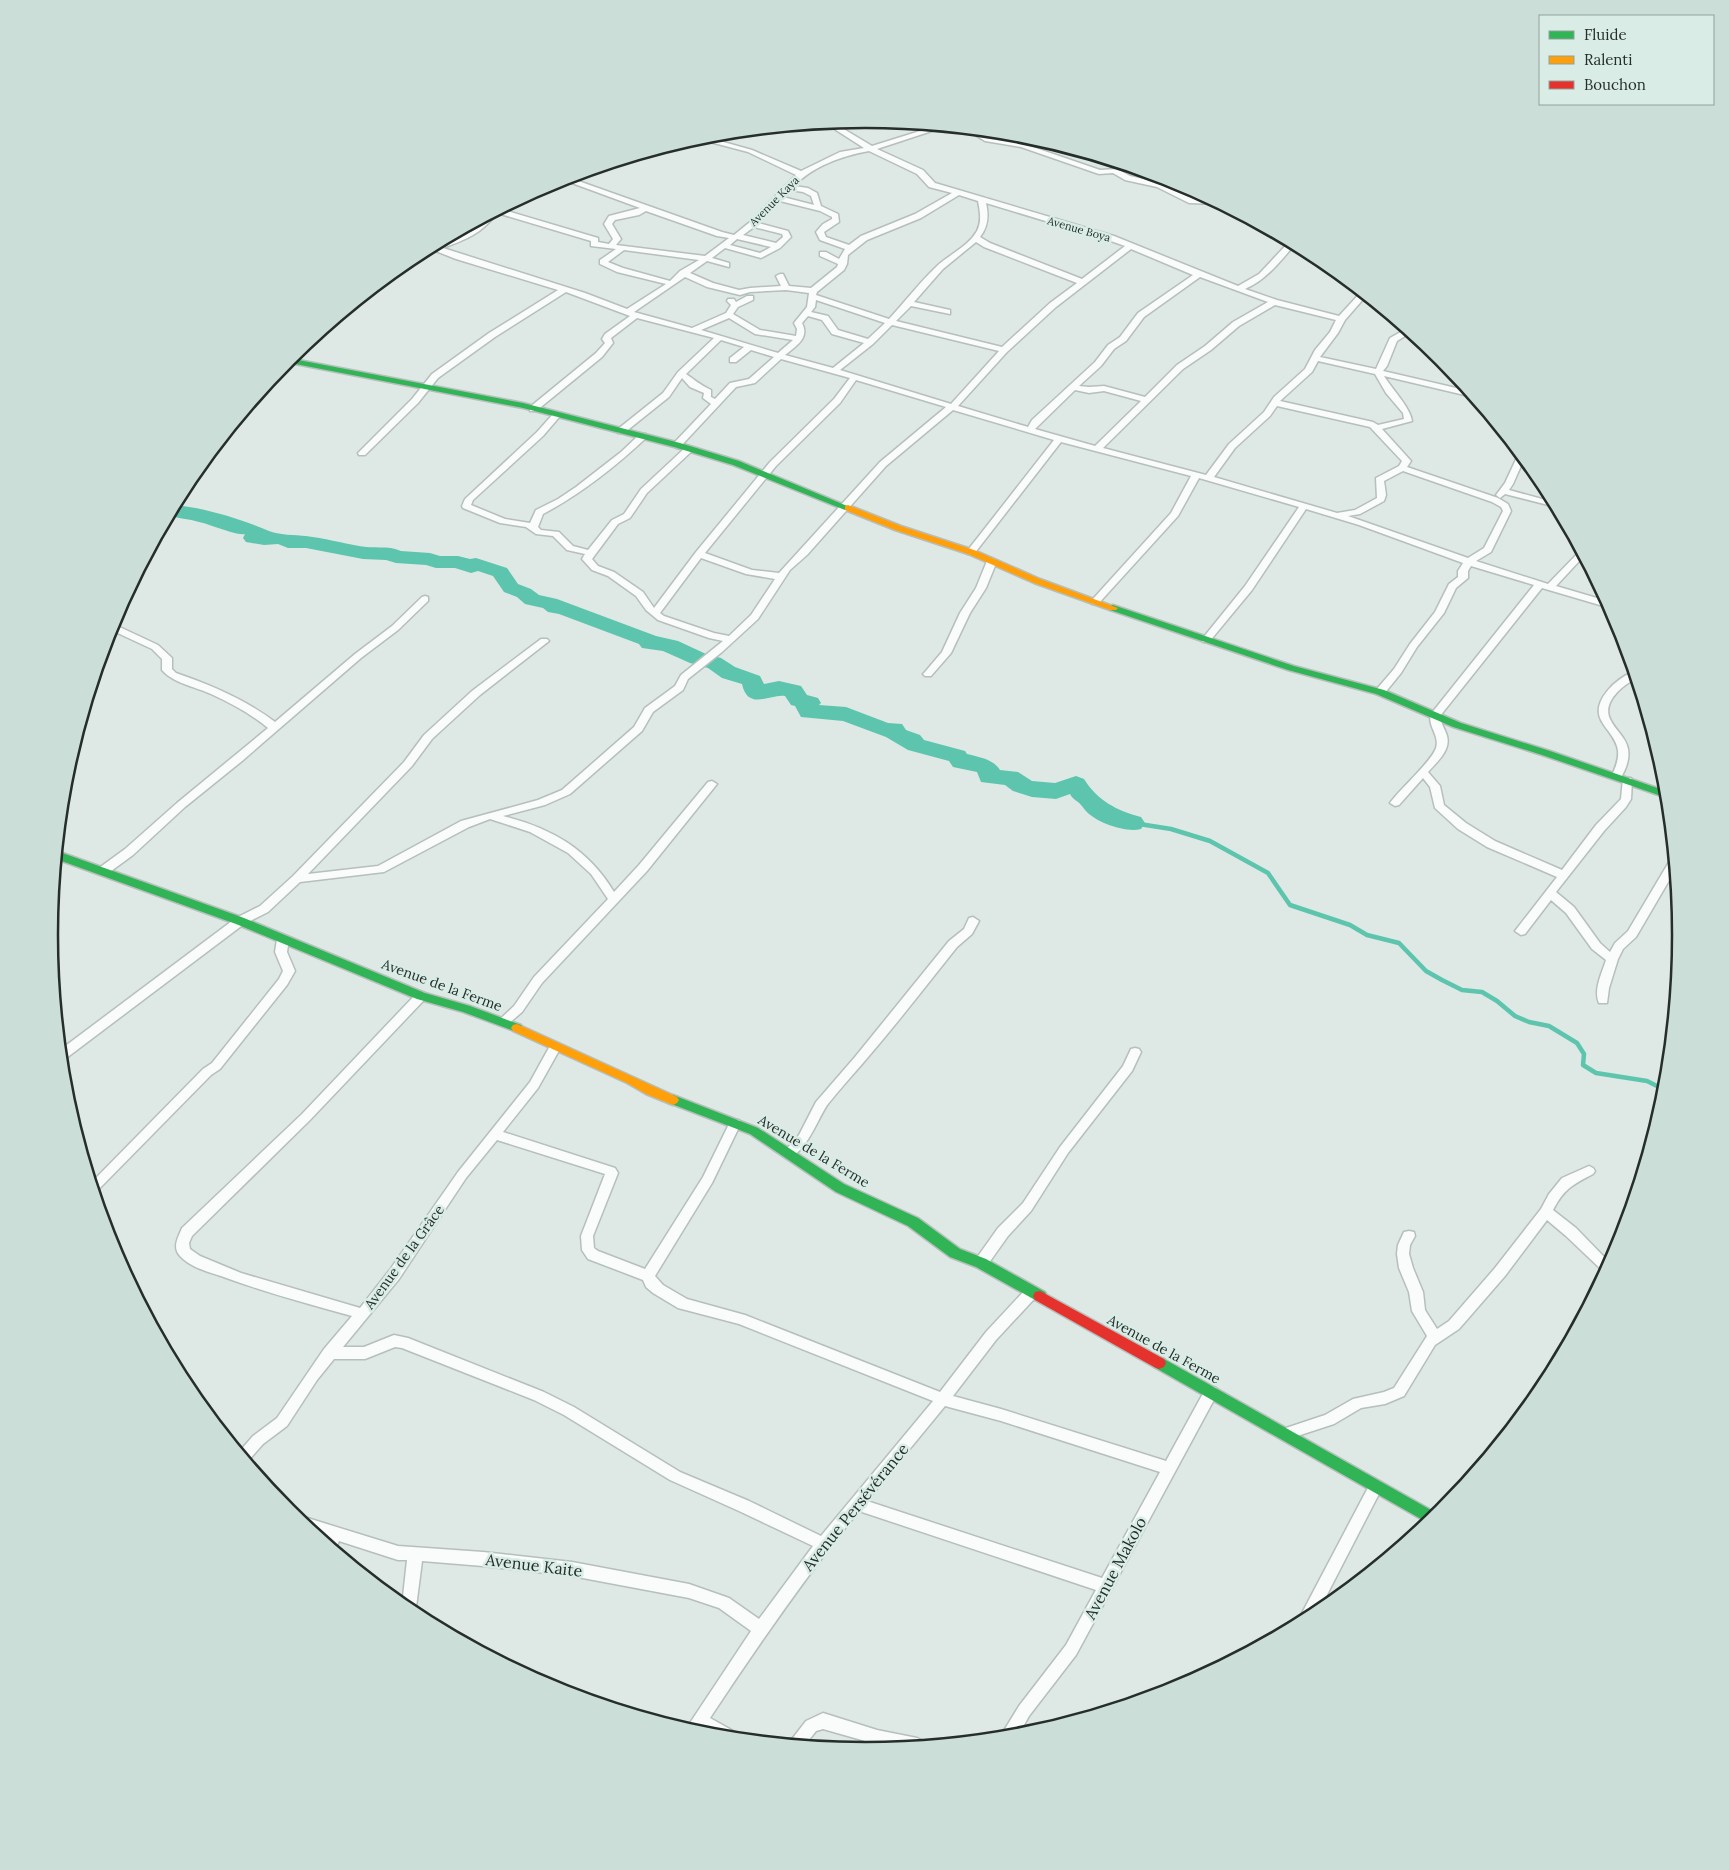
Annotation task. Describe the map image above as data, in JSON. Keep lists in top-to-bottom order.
{
  "streets": {
    "street": [
      "Avenue Kaya",
      "Avenue Boya",
      "Avenue de la Ferme",
      "Avenue de la Grâce",
      "Avenue Persévérance",
      "Avenue Kaite",
      "Avenue Makolo"
    ]
  },
  "crossings": [
    ["Avenue Kaya", "Avenue Boya"],
    ["Avenue de la Ferme", "Avenue de la Grâce"],
    ["Avenue de la Ferme", "Avenue Persévérance"],
    ["Avenue de la Ferme", "Avenue Makolo"],
    ["Avenue Persévérance", "Avenue Kaite"]
  ],
  "legend": ["Fluide", "Ralenti", "Bouchon"]
}
